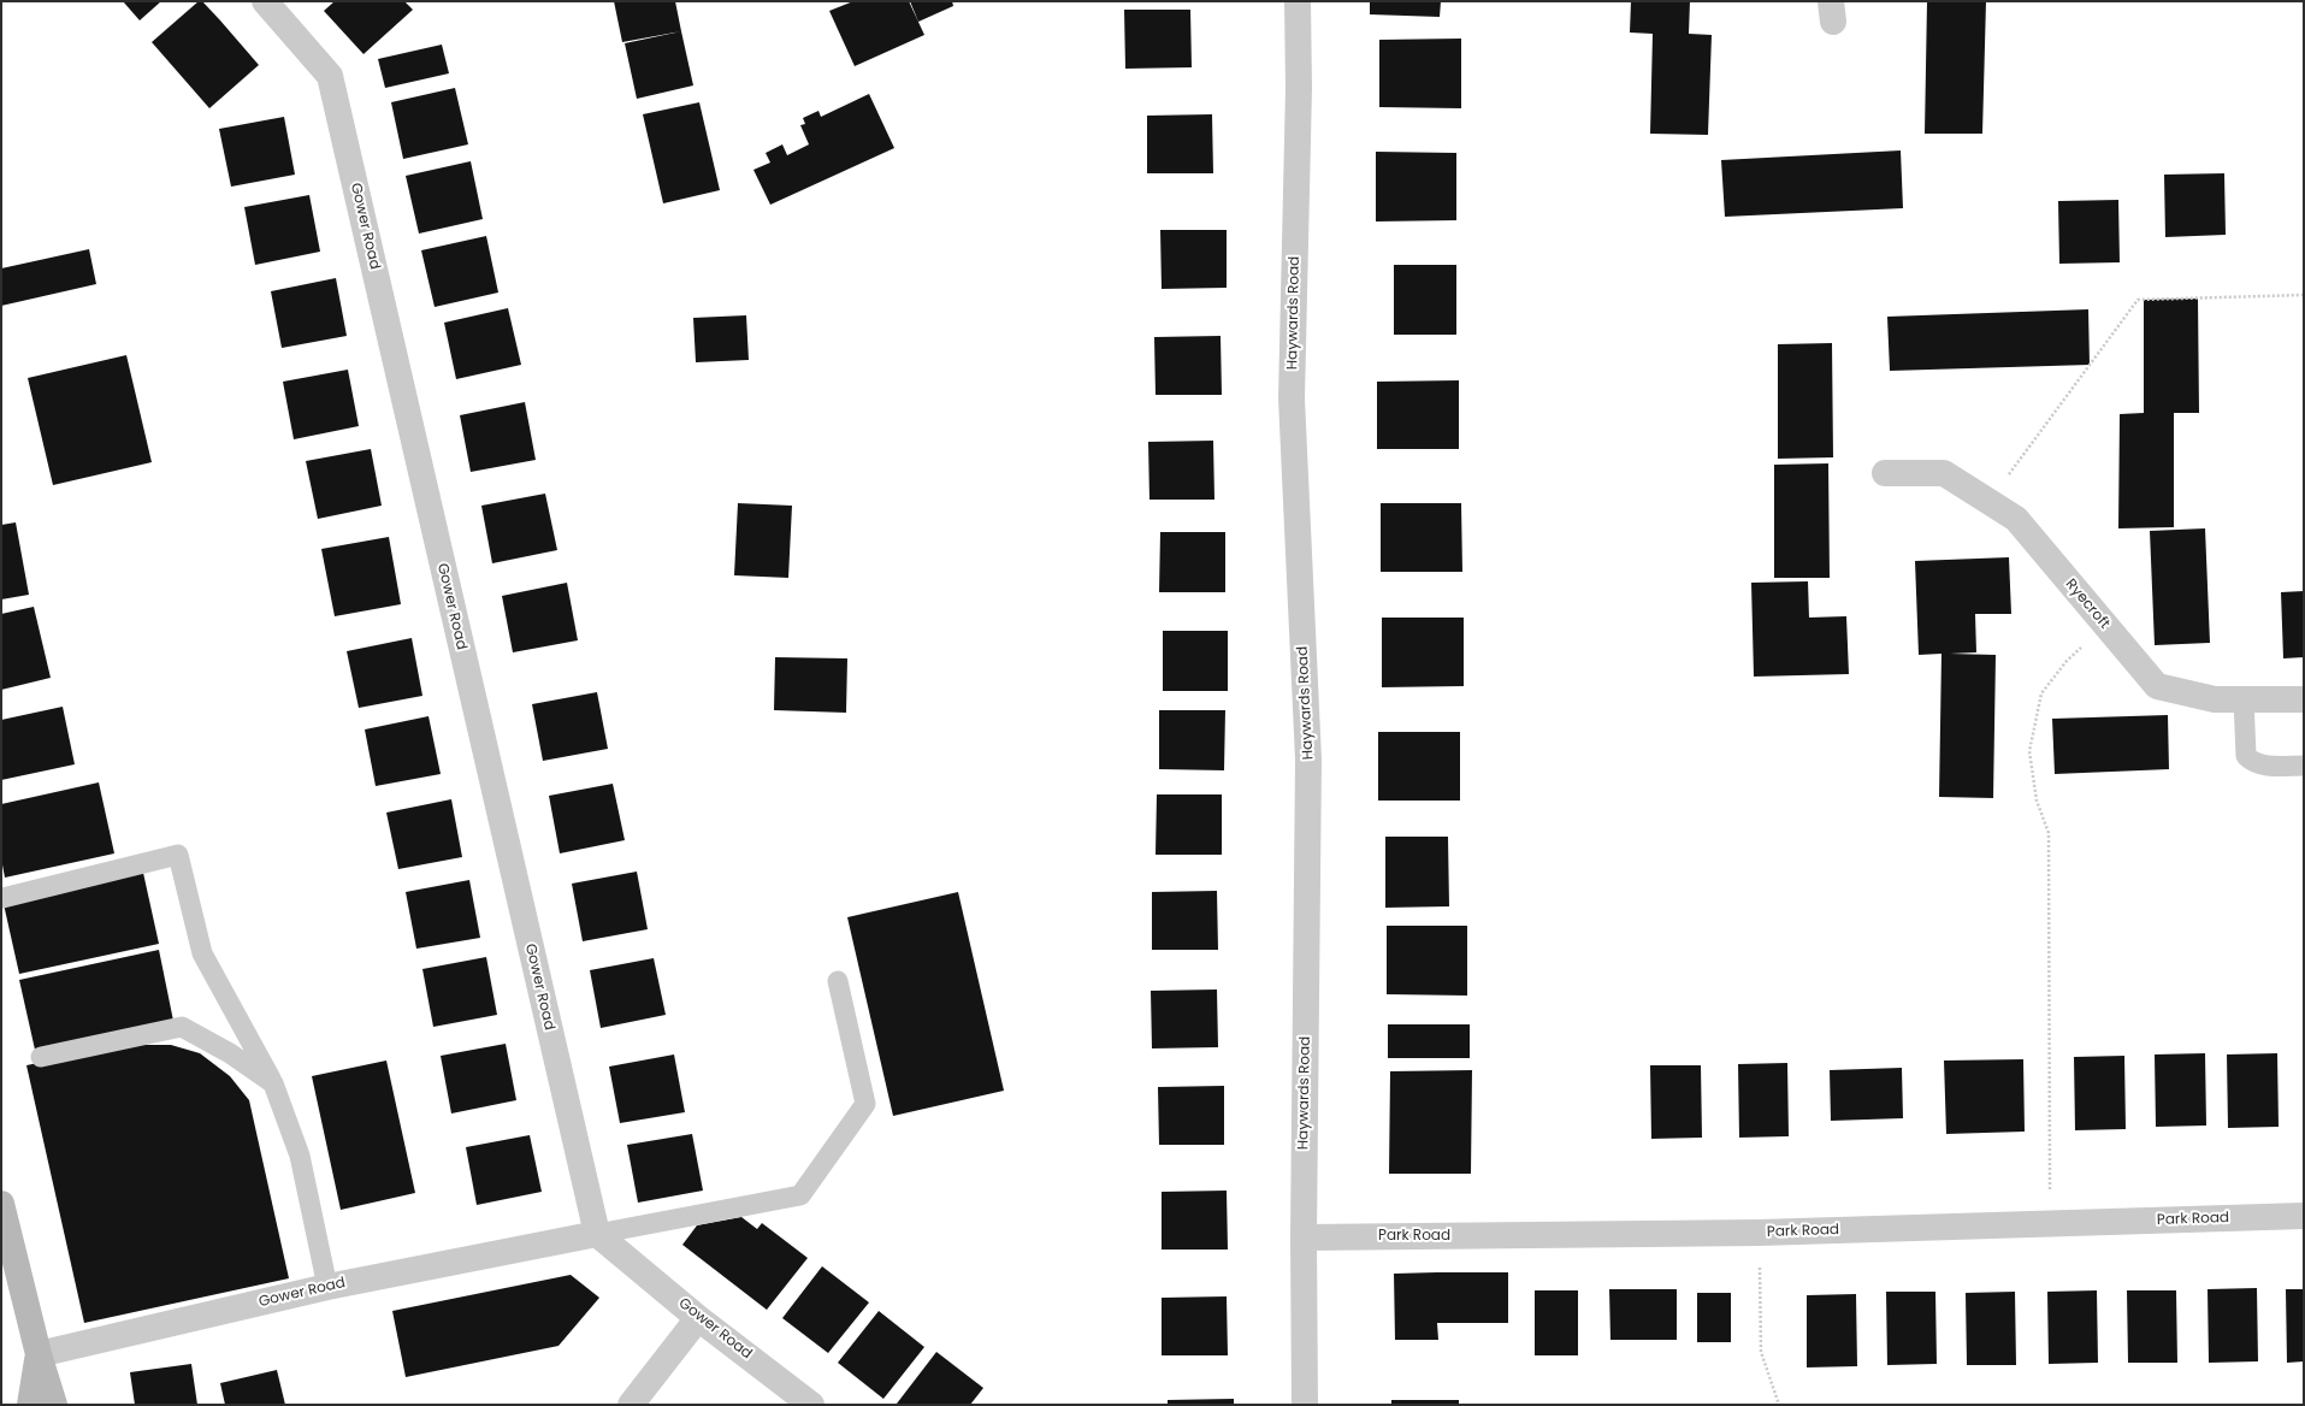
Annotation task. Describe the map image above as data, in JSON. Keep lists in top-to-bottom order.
{
  "streets": {
    "street": [
      "Gower Road",
      "Haywards Road",
      "Ryecroft",
      "Park Road"
    ]
  },
  "crossings": [
    ["Haywards Road", "Park Road"]
  ]
}
